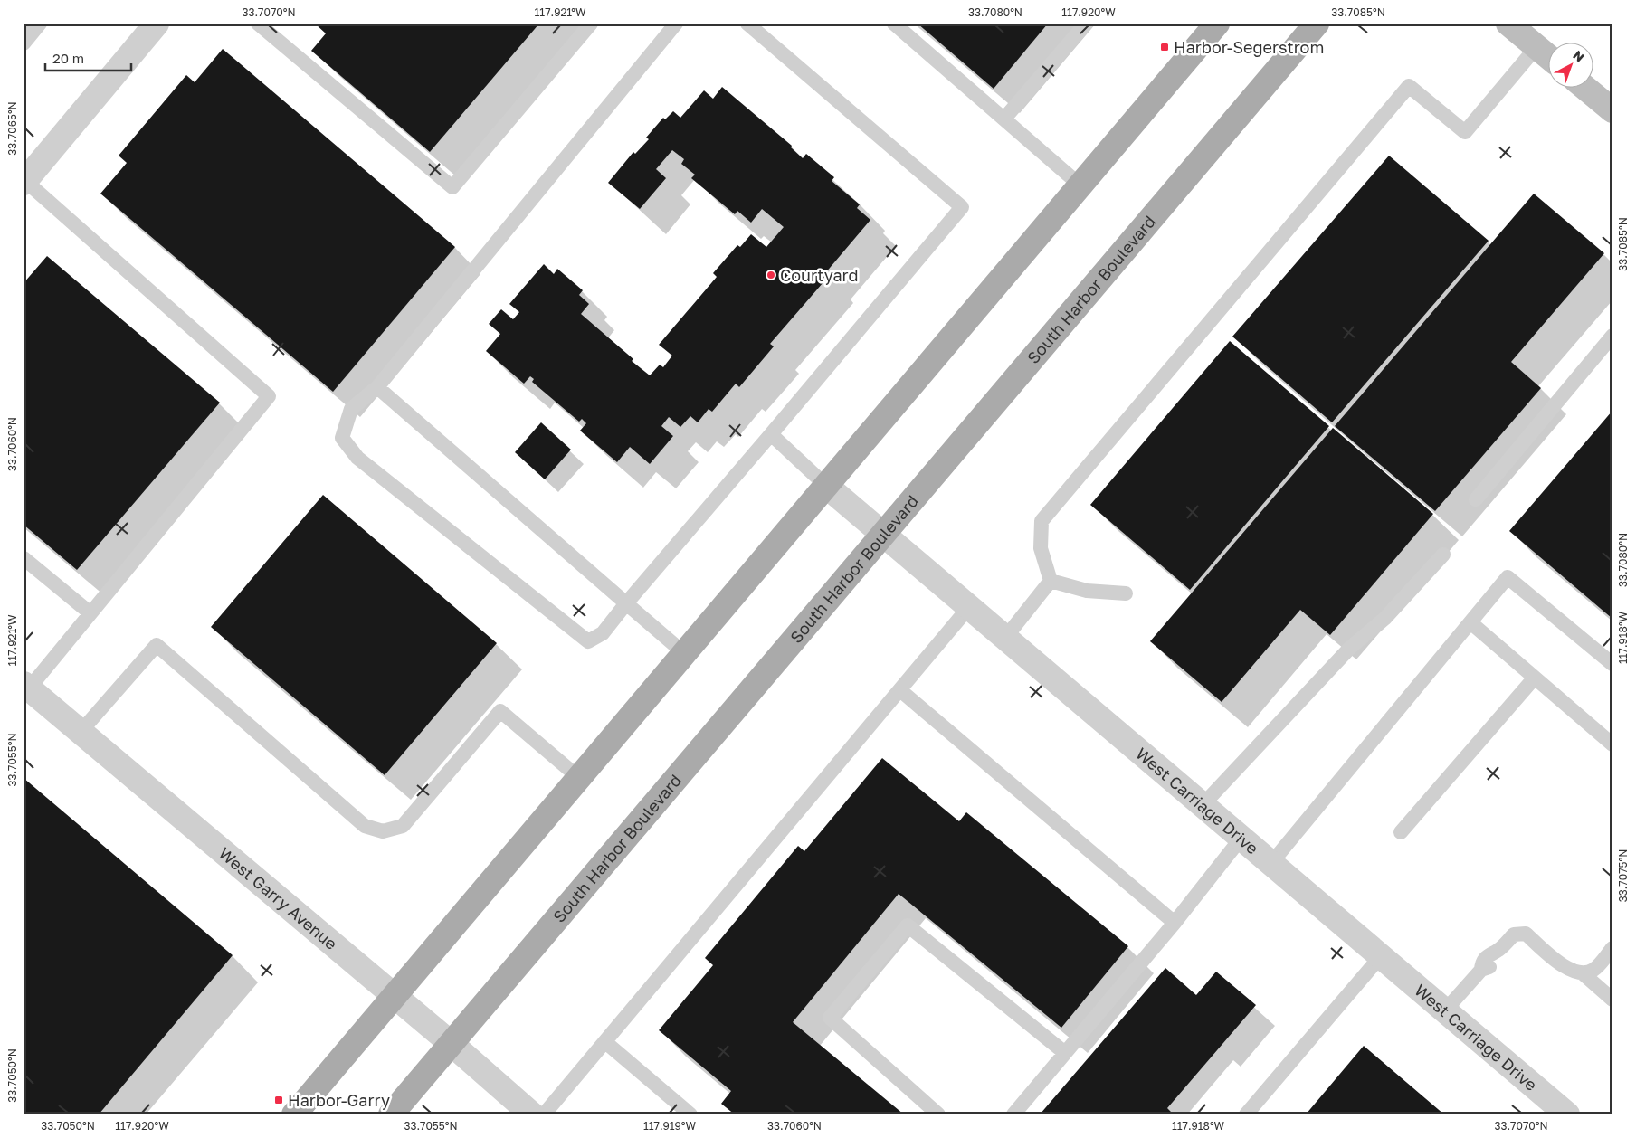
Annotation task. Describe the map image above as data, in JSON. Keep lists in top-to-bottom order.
{
  "streets": {
    "main road": ["South Harbor Boulevard"],
    "street": ["West Carriage Drive", "West Garry Avenue"]
  },
  "crossings": [
    ["South Harbor Boulevard", "West Carriage Drive"],
    ["South Harbor Boulevard", "West Garry Avenue"]
  ],
  "places": {
    "transit": ["Harbor-Segerstrom", "Harbor-Garry"],
    "other": ["Courtyard"]
  },
  "scale_bar": "20 m",
  "north": "top right",
  "coordinates": [
    "33.7070°N",
    "117.921°W",
    "33.7080°N",
    "117.920°W",
    "33.7085°N",
    "33.7065°N",
    "33.7060°N",
    "117.918°W",
    "33.7055°N",
    "33.7075°N",
    "33.7050°N",
    "117.919°W"
  ]
}
